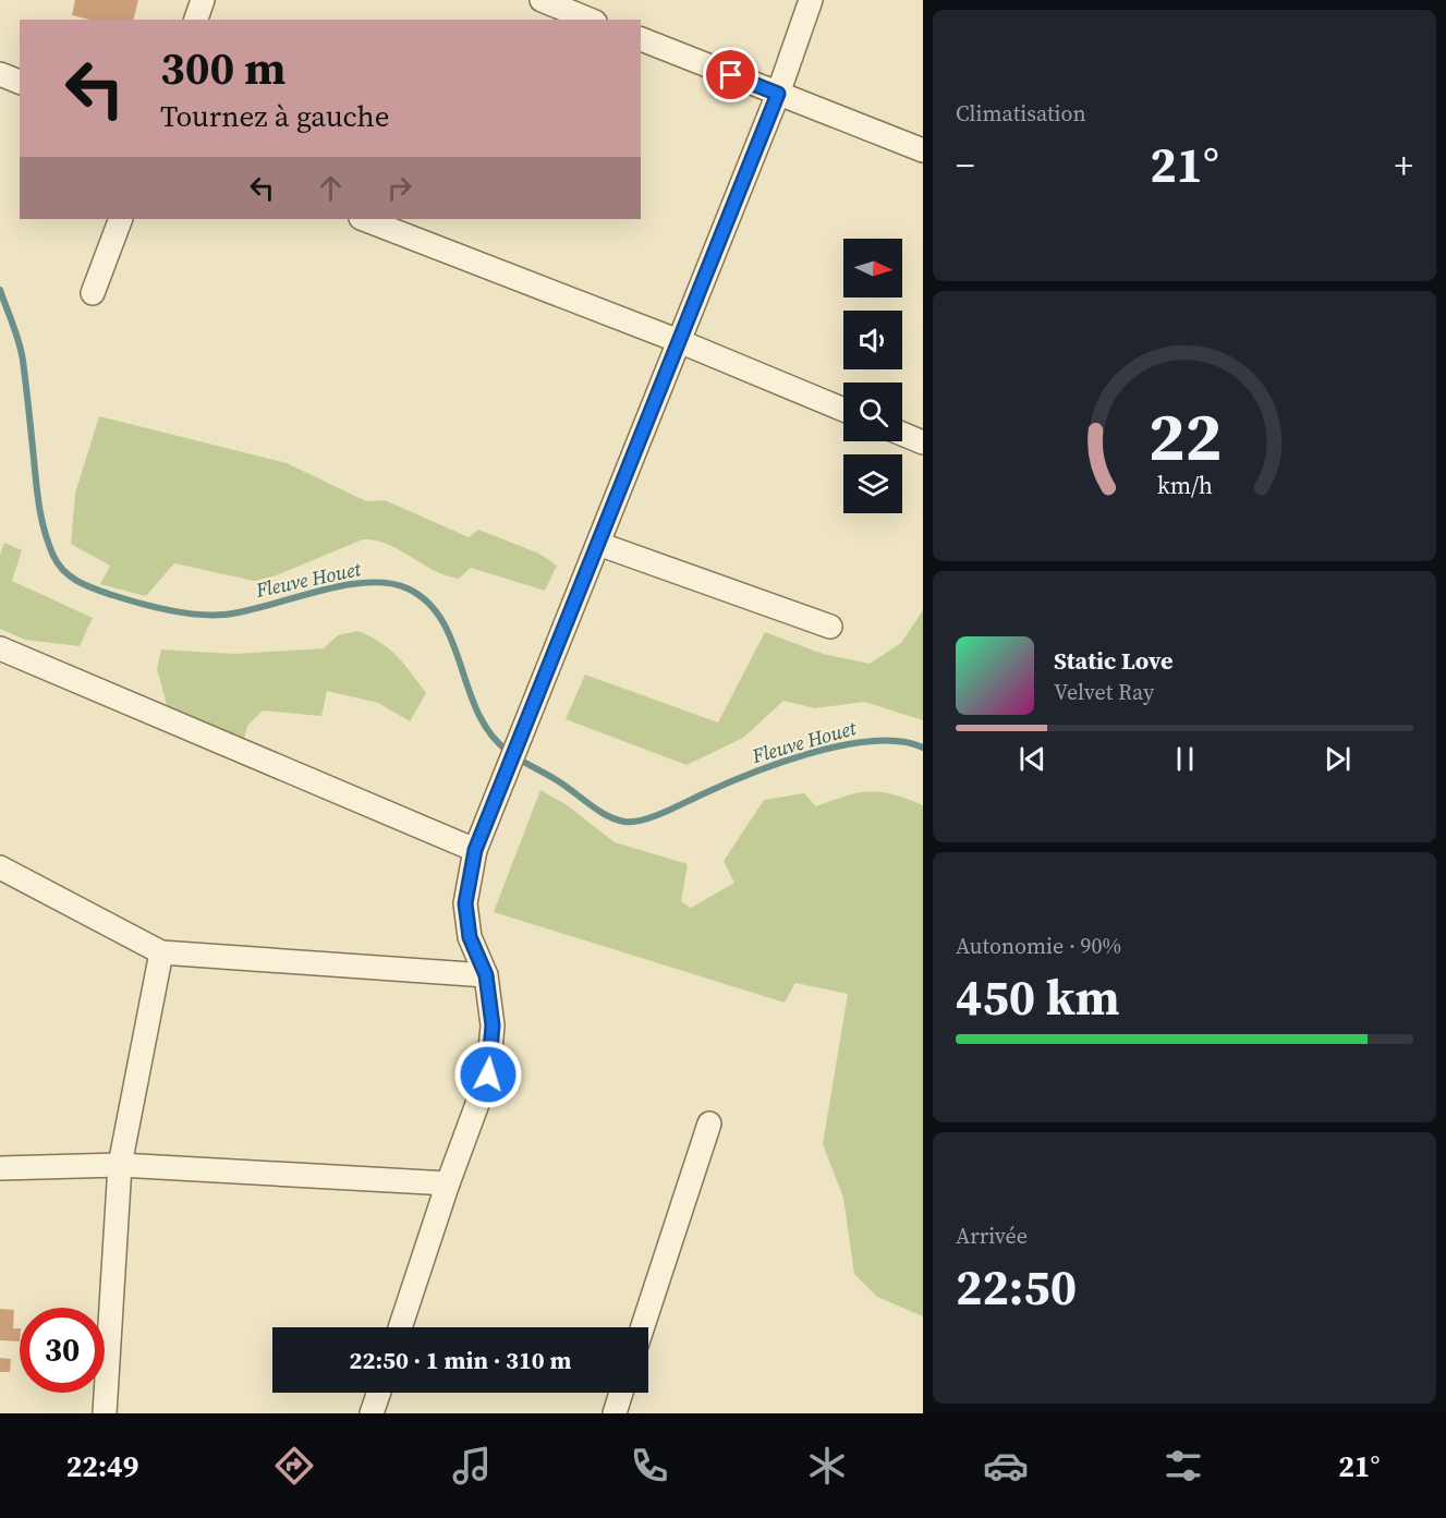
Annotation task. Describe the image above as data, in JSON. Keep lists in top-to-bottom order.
{
  "water": ["Fleuve Houet"],
  "north": "right",
  "page": {
    "tile": [
      "Climatisation",
      ["Autonomie · 90%", "450 km"],
      ["Arrivée", "22:50"]
    ],
    "turn": ["300 m", "Tournez à gauche"],
    "heat": ["−", "21°", "+"],
    "song": ["Static Love", "Velvet Ray"],
    "limit": "30",
    "trip": "22:50 · 1 min · 310 m",
    "tabs": ["22:49", "21°"],
    "gauge": ["22", "km/h"]
  }
}
